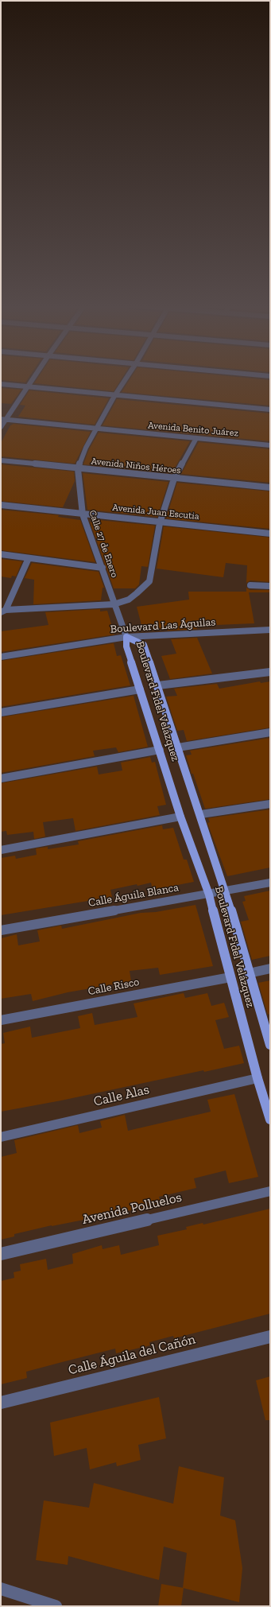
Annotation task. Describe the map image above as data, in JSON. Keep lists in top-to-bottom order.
{
  "streets": {
    "main road": ["Boulevard Fidel Velázquez"],
    "street": [
      "Avenida Benito Juárez",
      "Avenida Niños Héroes",
      "Avenida Juan Escutia",
      "Calle 27 de Enero",
      "Boulevard Las Águilas",
      "Calle Águila Blanca",
      "Calle Risco",
      "Calle Alas",
      "Avenida Polluelos",
      "Calle Águila del Cañón"
    ]
  },
  "crossings": [
    ["Avenida Benito Juárez", "Calle 27 de Enero"],
    ["Avenida Niños Héroes", "Calle 27 de Enero"],
    ["Avenida Juan Escutia", "Calle 27 de Enero"],
    ["Calle 27 de Enero", "Boulevard Las Águilas"],
    ["Calle 27 de Enero", "Boulevard Fidel Velázquez"],
    ["Boulevard Las Águilas", "Boulevard Fidel Velázquez"],
    ["Boulevard Fidel Velázquez", "Calle Águila Blanca"],
    ["Boulevard Fidel Velázquez", "Calle Risco"],
    ["Boulevard Fidel Velázquez", "Calle Alas"]
  ]
}
